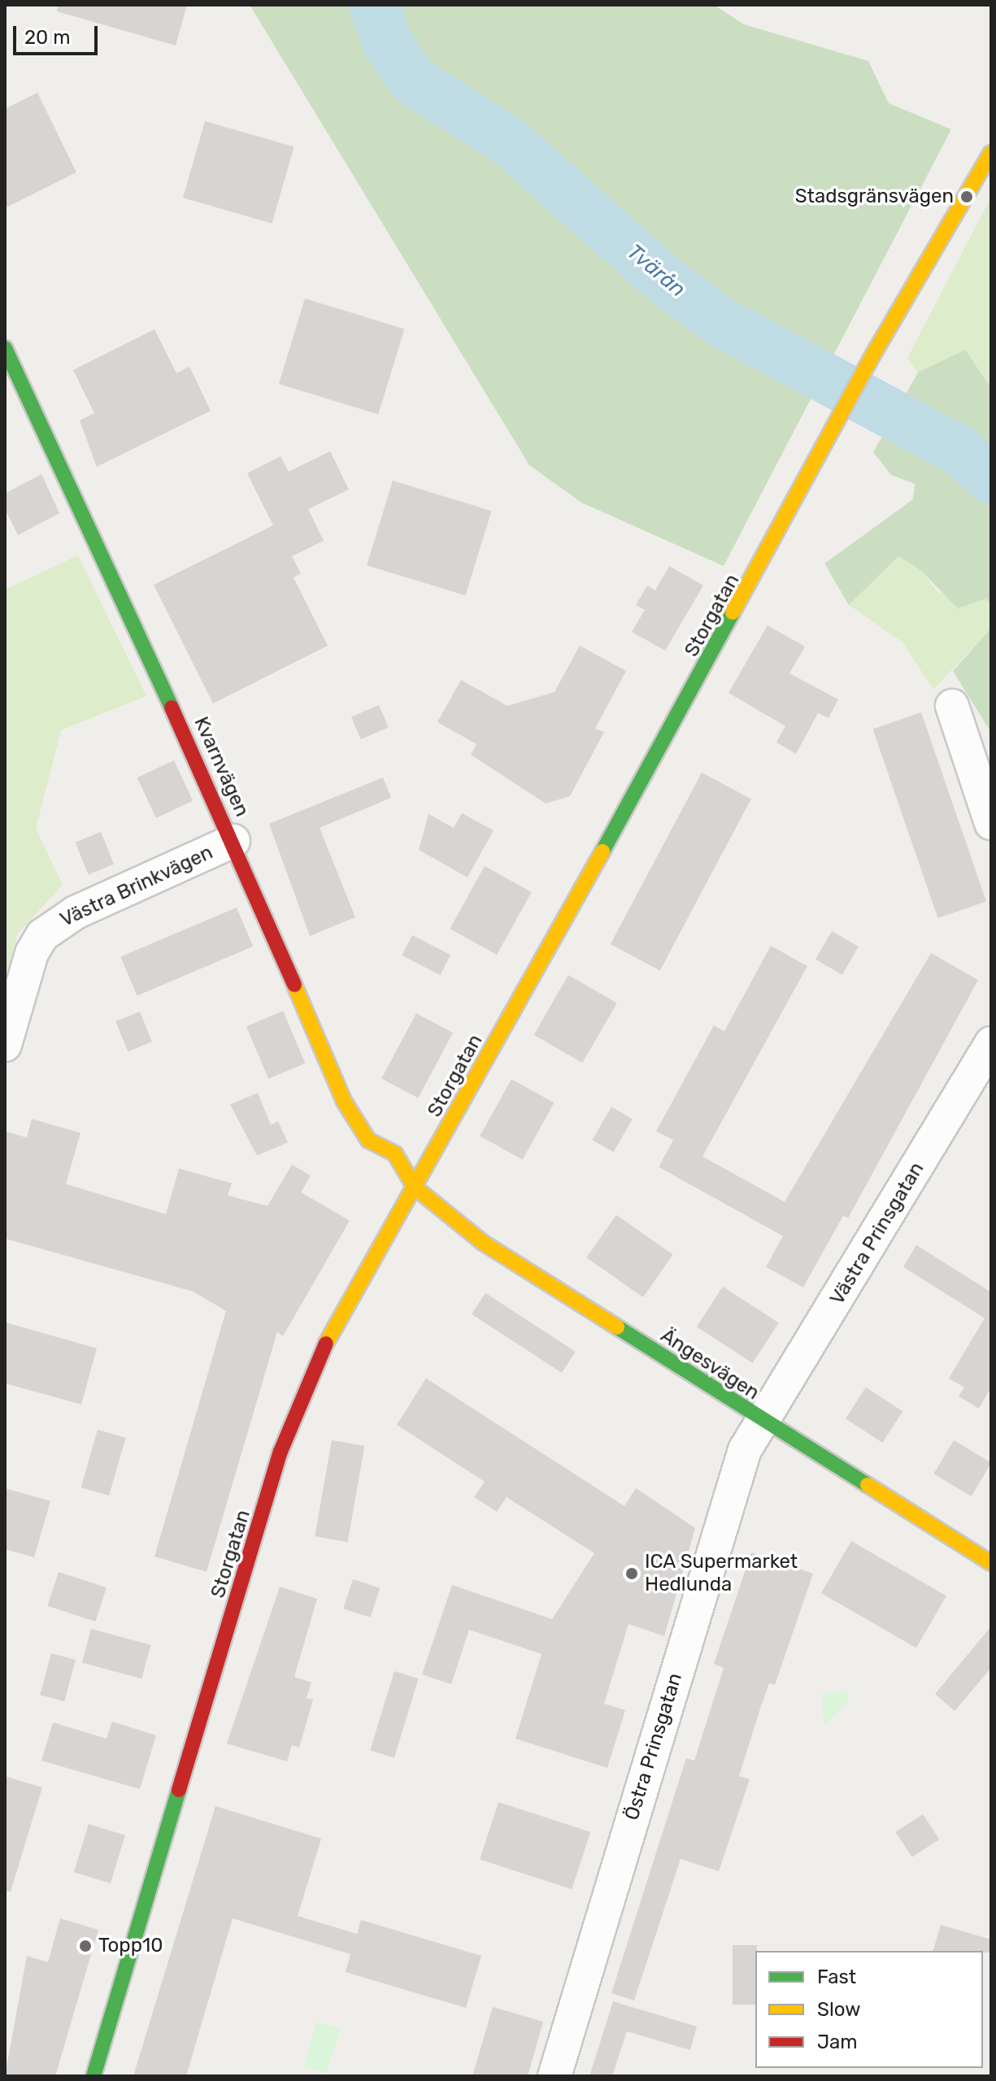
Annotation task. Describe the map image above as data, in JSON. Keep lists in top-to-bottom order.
{
  "streets": {
    "street": [
      "Storgatan",
      "Kvarnvägen",
      "Västra Brinkvägen",
      "Västra Prinsgatan",
      "Ängesvägen",
      "Östra Prinsgatan"
    ]
  },
  "crossings": [
    ["Storgatan", "Kvarnvägen"],
    ["Storgatan", "Ängesvägen"],
    ["Kvarnvägen", "Västra Brinkvägen"],
    ["Kvarnvägen", "Ängesvägen"],
    ["Västra Prinsgatan", "Ängesvägen"],
    ["Västra Prinsgatan", "Östra Prinsgatan"],
    ["Ängesvägen", "Östra Prinsgatan"]
  ],
  "water": ["Tvärån"],
  "places": ["Stadsgränsvägen", "ICA Supermarket Hedlunda", "Topp10"],
  "legend": ["Fast", "Slow", "Jam"],
  "scale_bar": "20 m"
}
